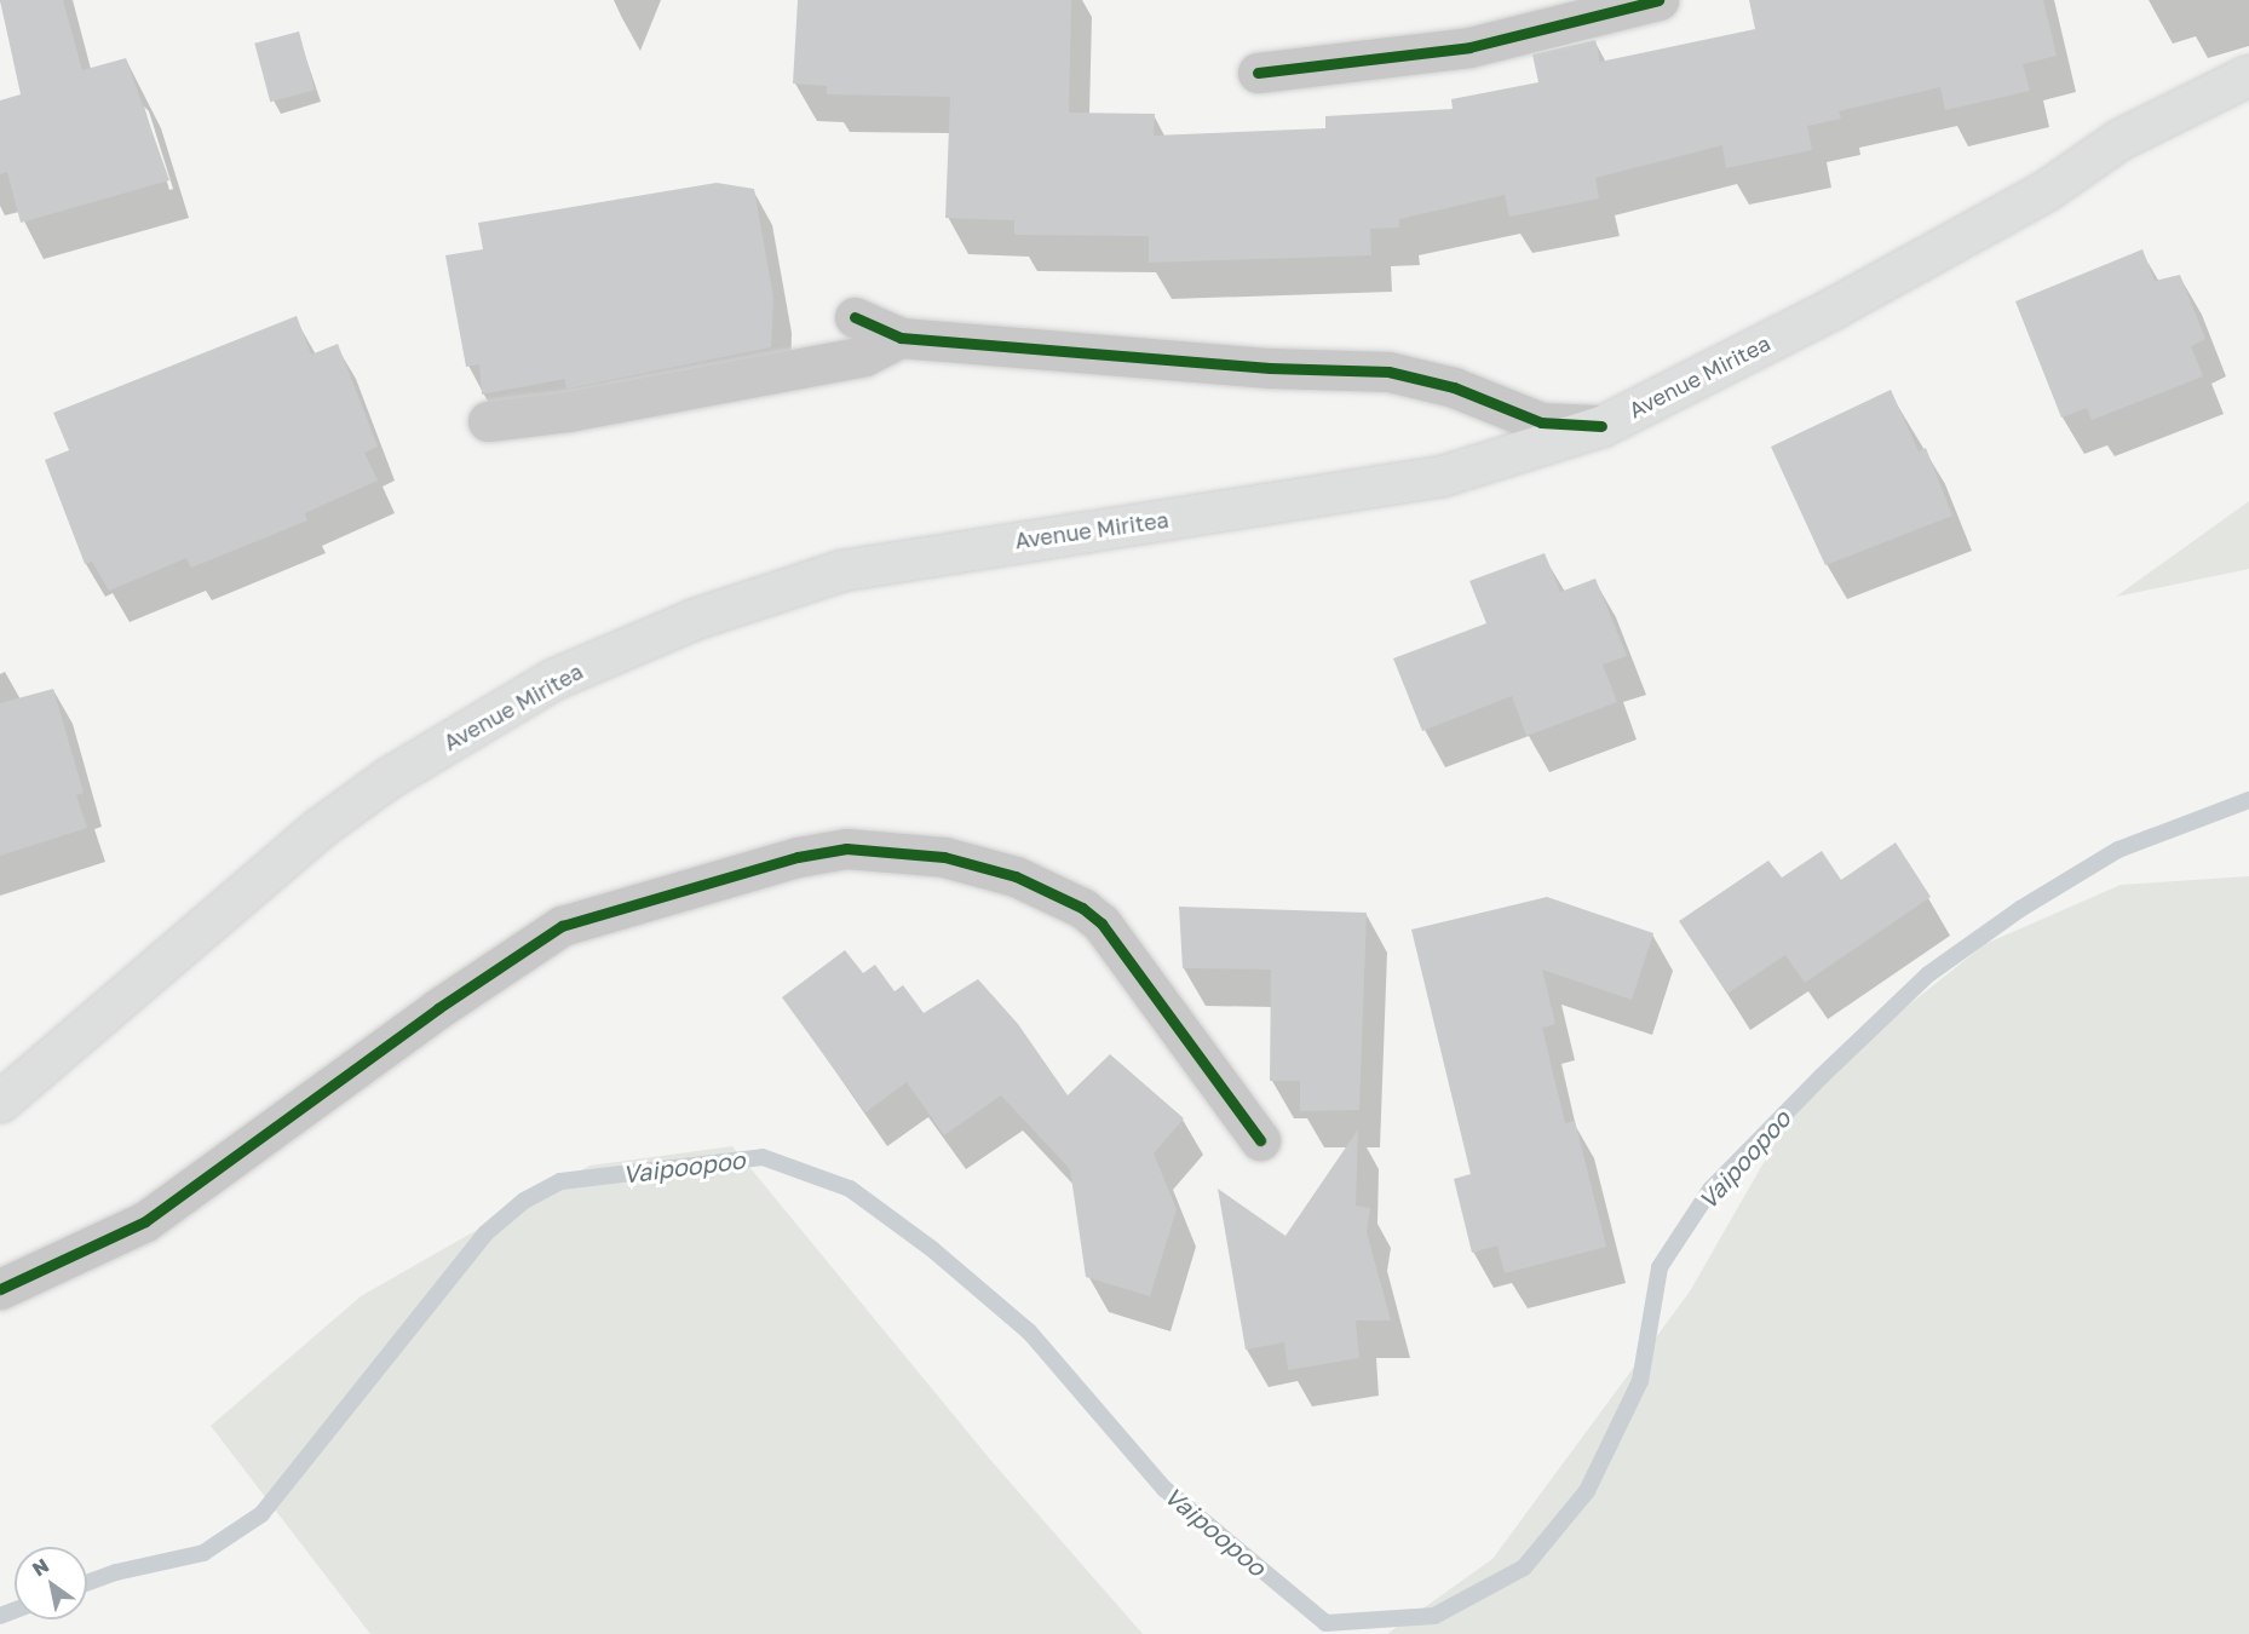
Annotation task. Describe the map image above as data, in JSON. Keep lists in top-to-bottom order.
{
  "streets": {
    "main road": ["Avenue Miritea"]
  },
  "water": ["Vaipoopoo"],
  "north": "top left"
}
